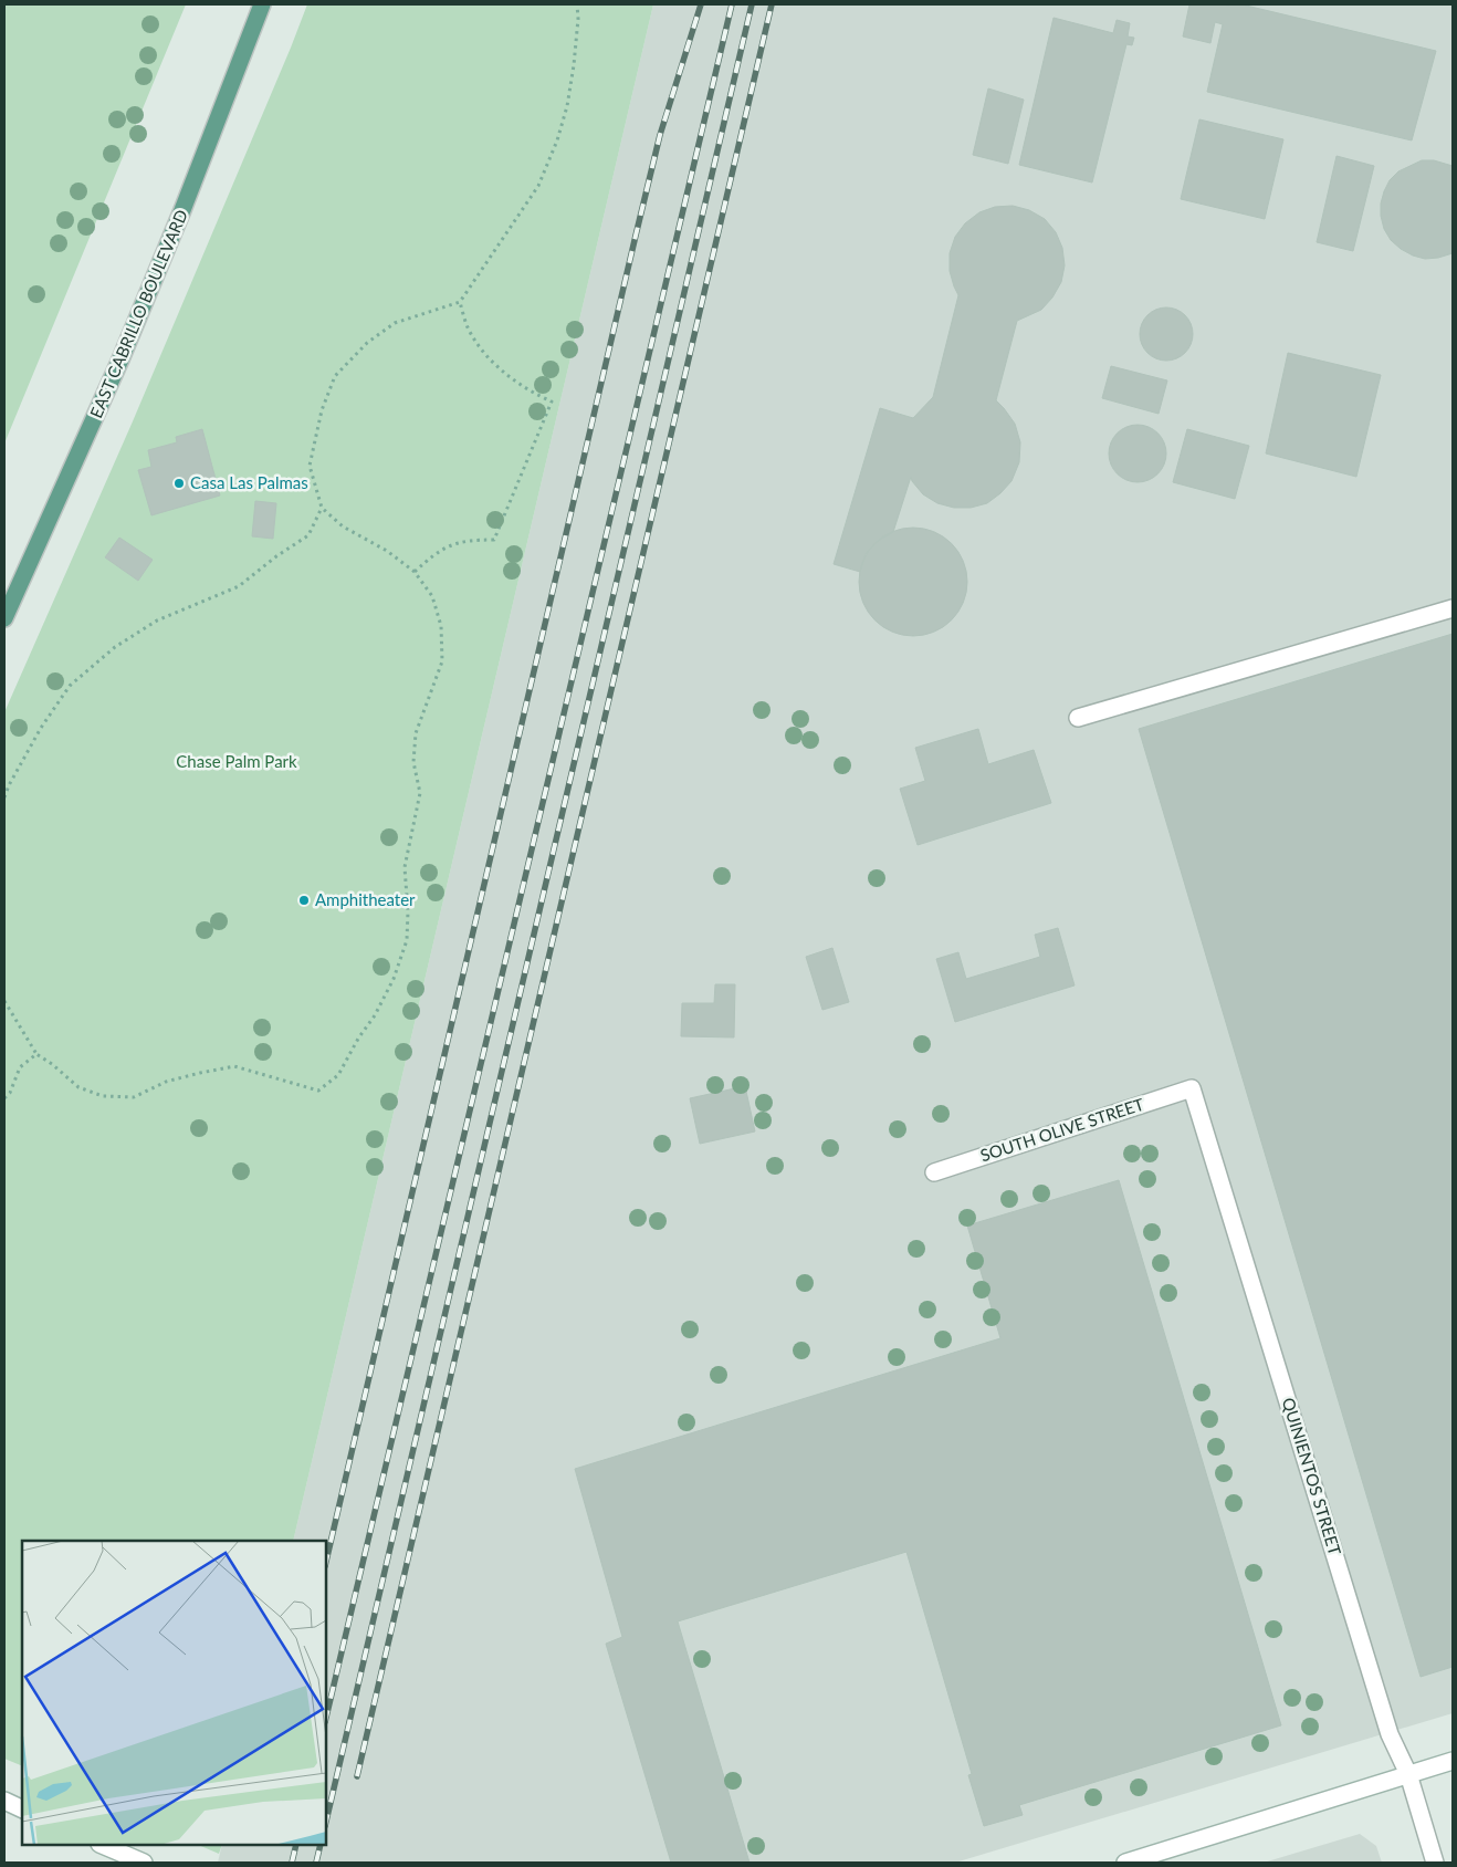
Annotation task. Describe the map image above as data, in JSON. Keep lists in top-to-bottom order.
{
  "streets": {
    "main road": ["EAST CABRILLO BOULEVARD"],
    "street": ["SOUTH OLIVE STREET", "QUINIENTOS STREET"]
  },
  "crossings": [
    ["SOUTH OLIVE STREET", "QUINIENTOS STREET"]
  ],
  "parks": ["Chase Palm Park"],
  "places": ["Casa Las Palmas", "Amphitheater"]
}
